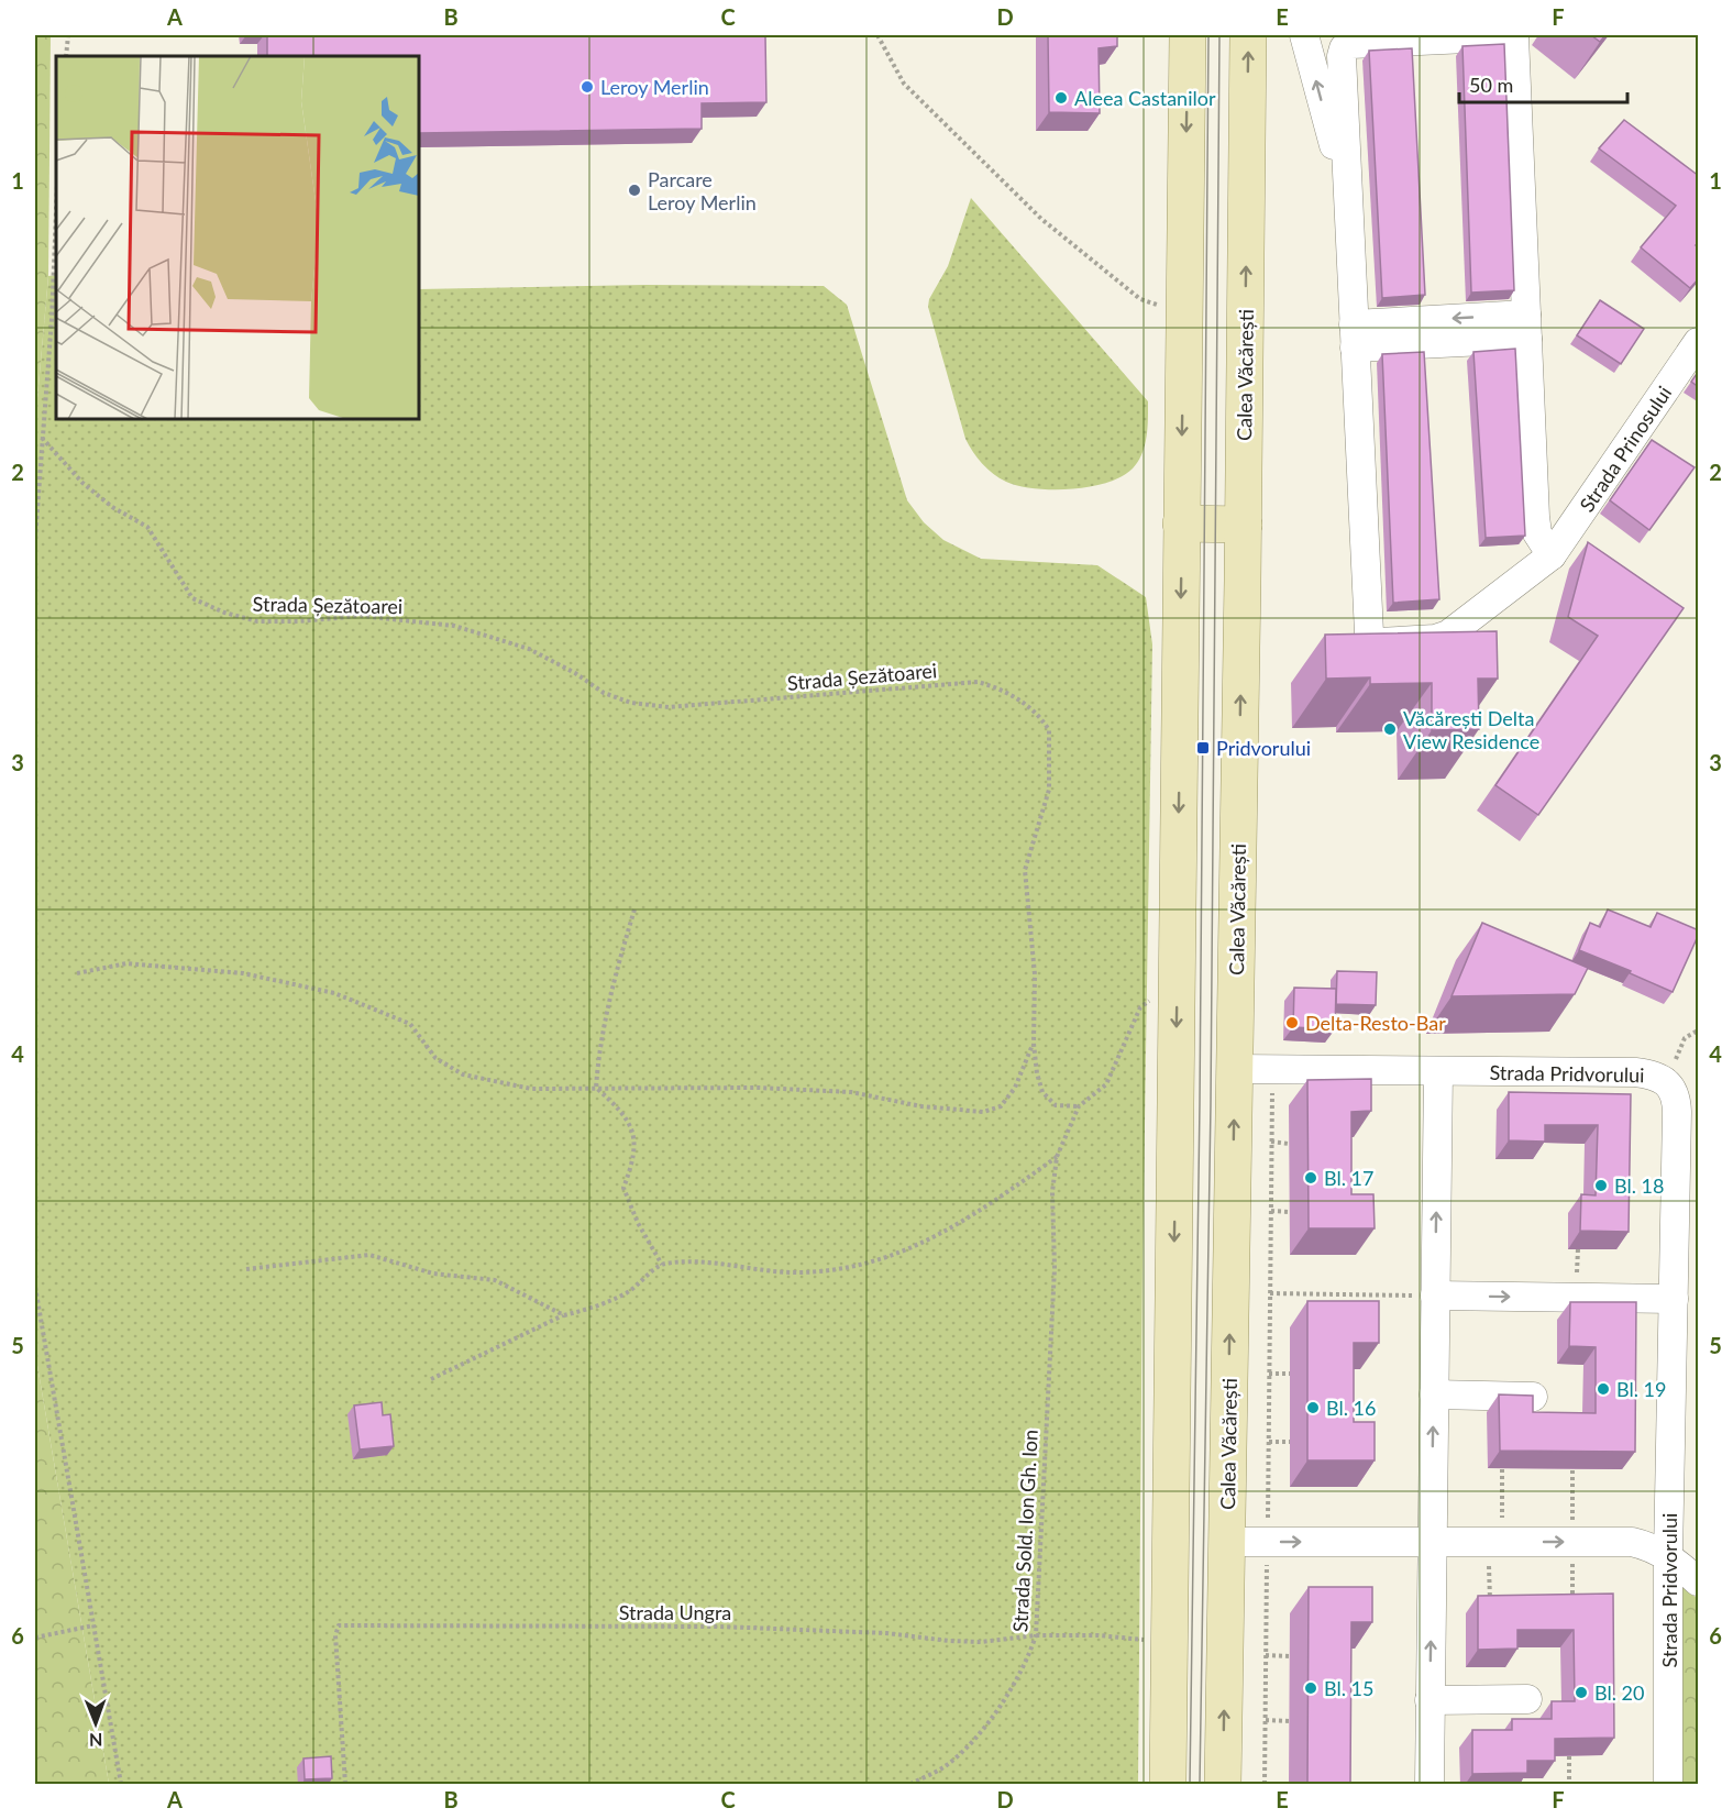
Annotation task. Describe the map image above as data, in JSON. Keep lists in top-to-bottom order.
{
  "streets": {
    "main road": ["Calea Văcărești"],
    "street": ["Strada Prinosului", "Strada Pridvorului"],
    "path": ["Strada Șezătoarei", "Strada Sold. Ion Gh. Ion", "Strada Ungra"]
  },
  "crossings": [
    ["Calea Văcărești", "Strada Pridvorului"],
    ["Strada Sold. Ion Gh. Ion", "Strada Ungra"]
  ],
  "places": {
    "other": [
      "Leroy Merlin",
      "Aleea Castanilor",
      "Parcare Leroy Merlin",
      "Văcărești Delta View Residence",
      "Delta-Resto-Bar",
      "Bl. 17",
      "Bl. 18",
      "Bl. 19",
      "Bl. 16",
      "Bl. 15",
      "Bl. 20"
    ],
    "transit": ["Pridvorului"]
  },
  "scale_bar": "50 m",
  "north": "bottom",
  "grid": {
    "columns": [
      "A",
      "B",
      "C",
      "D",
      "E",
      "F"
    ],
    "rows": [
      "1",
      "2",
      "3",
      "4",
      "5",
      "6"
    ]
  }
}
